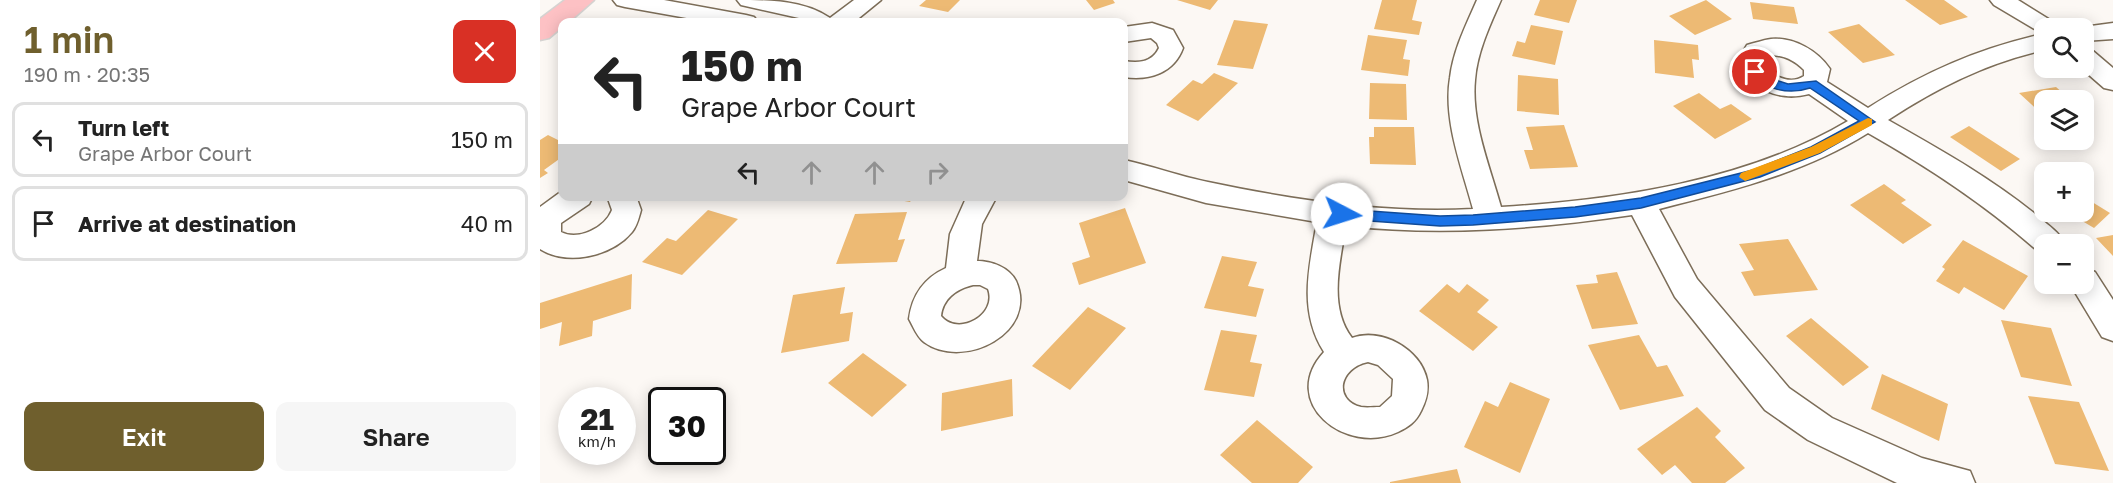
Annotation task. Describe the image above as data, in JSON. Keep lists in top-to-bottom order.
{
  "page": {
    "heading": ["1 min", "190 m · 20:35"],
    "map_buttons": ["+", "−"],
    "turn": ["150 m", "Grape Arbor Court"],
    "list": [
      {
        "name": "Turn left",
        "note": "Grape Arbor Court",
        "value": "150 m"
      },
      {
        "name": "Arrive at destination",
        "value": "40 m"
      }
    ],
    "speed": "21 km/h",
    "limit": "30",
    "buttons": ["Exit", "Share"]
  }
}
